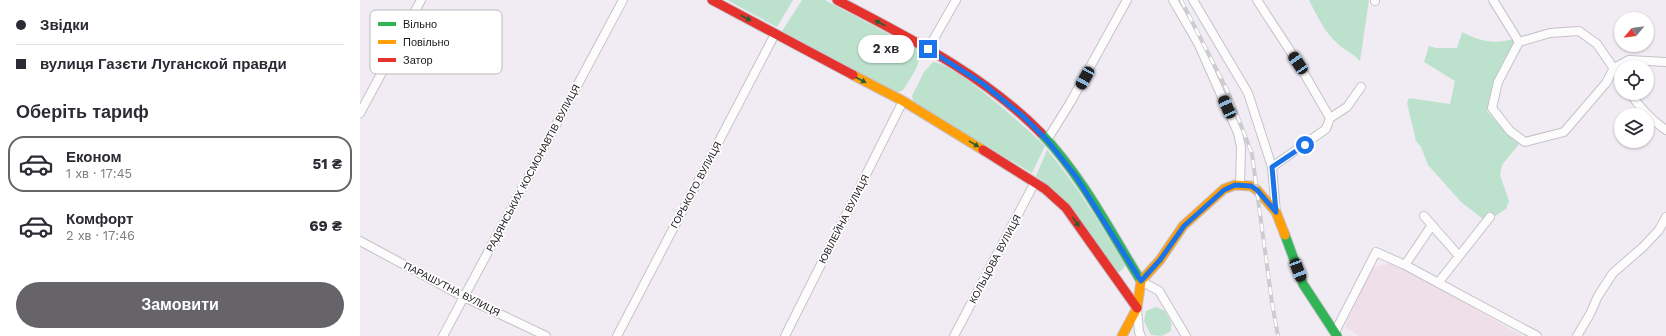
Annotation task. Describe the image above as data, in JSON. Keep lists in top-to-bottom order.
{
  "streets": {
    "street": [
      "РАДЯНСЬКИХ КОСМОНАВТІВ ВУЛИЦЯ",
      "ГОРЬКОГО ВУЛИЦЯ",
      "ЮВІЛЕЙНА ВУЛИЦЯ",
      "КОЛЬЦОВА ВУЛИЦЯ",
      "ПАРАШУТНА ВУЛИЦЯ"
    ]
  },
  "crossings": [
    ["РАДЯНСЬКИХ КОСМОНАВТІВ ВУЛИЦЯ", "ПАРАШУТНА ВУЛИЦЯ"]
  ],
  "legend": ["Вільно", "Повільно", "Затор"],
  "north": "bottom left",
  "page": {
    "banner": ["Звідки", "вулиця Газєти Луганской правди"],
    "bubble": "2 хв",
    "heading": "Оберіть тариф",
    "list": [
      {
        "name": "Економ",
        "note": "1 хв · 17:45",
        "value": "51 ₴"
      },
      {
        "name": "Комфорт",
        "note": "2 хв · 17:46",
        "value": "69 ₴"
      }
    ],
    "buttons": "Замовити"
  }
}
